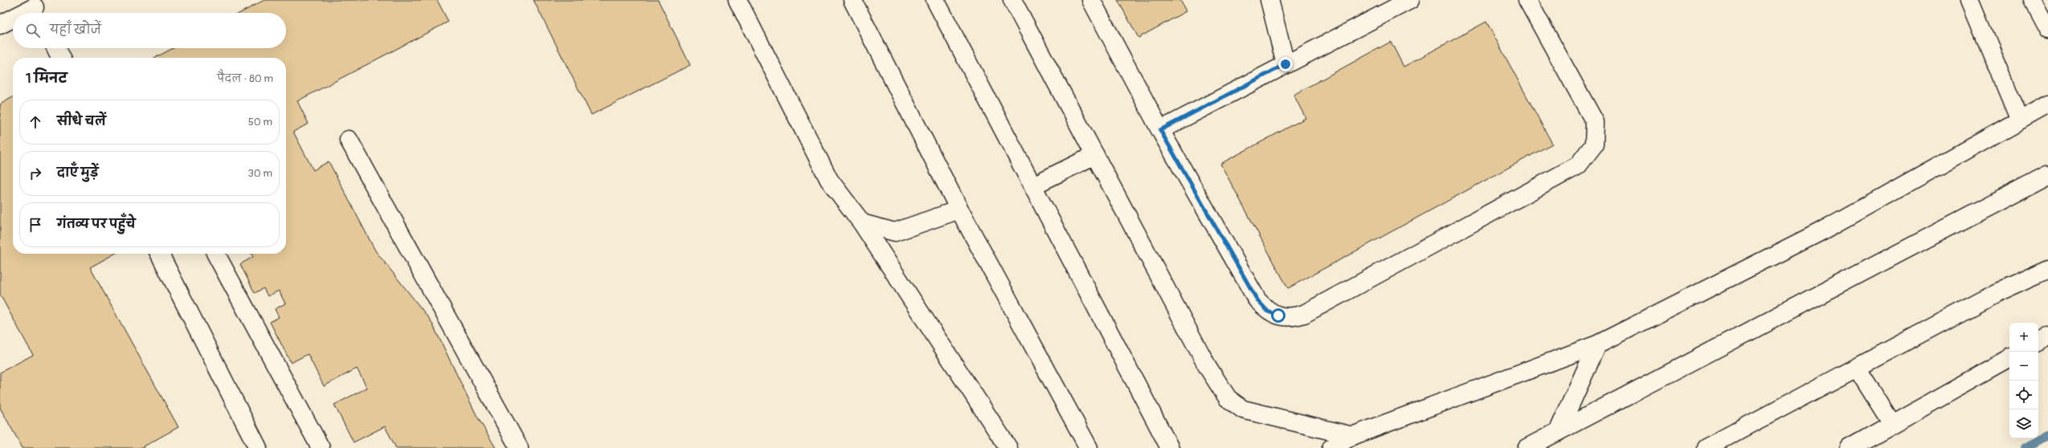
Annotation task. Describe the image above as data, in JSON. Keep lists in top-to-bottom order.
{
  "page": {
    "search": "यहाँ खोजें",
    "heading": ["1 मिनट", "पैदल · 80 m"],
    "list": [
      ["सीधे चलें", "50 m"],
      ["दाएँ मुड़ें", "30 m"],
      "गंतव्य पर पहुँचे"
    ],
    "map_buttons": ["+", "−"]
  }
}
